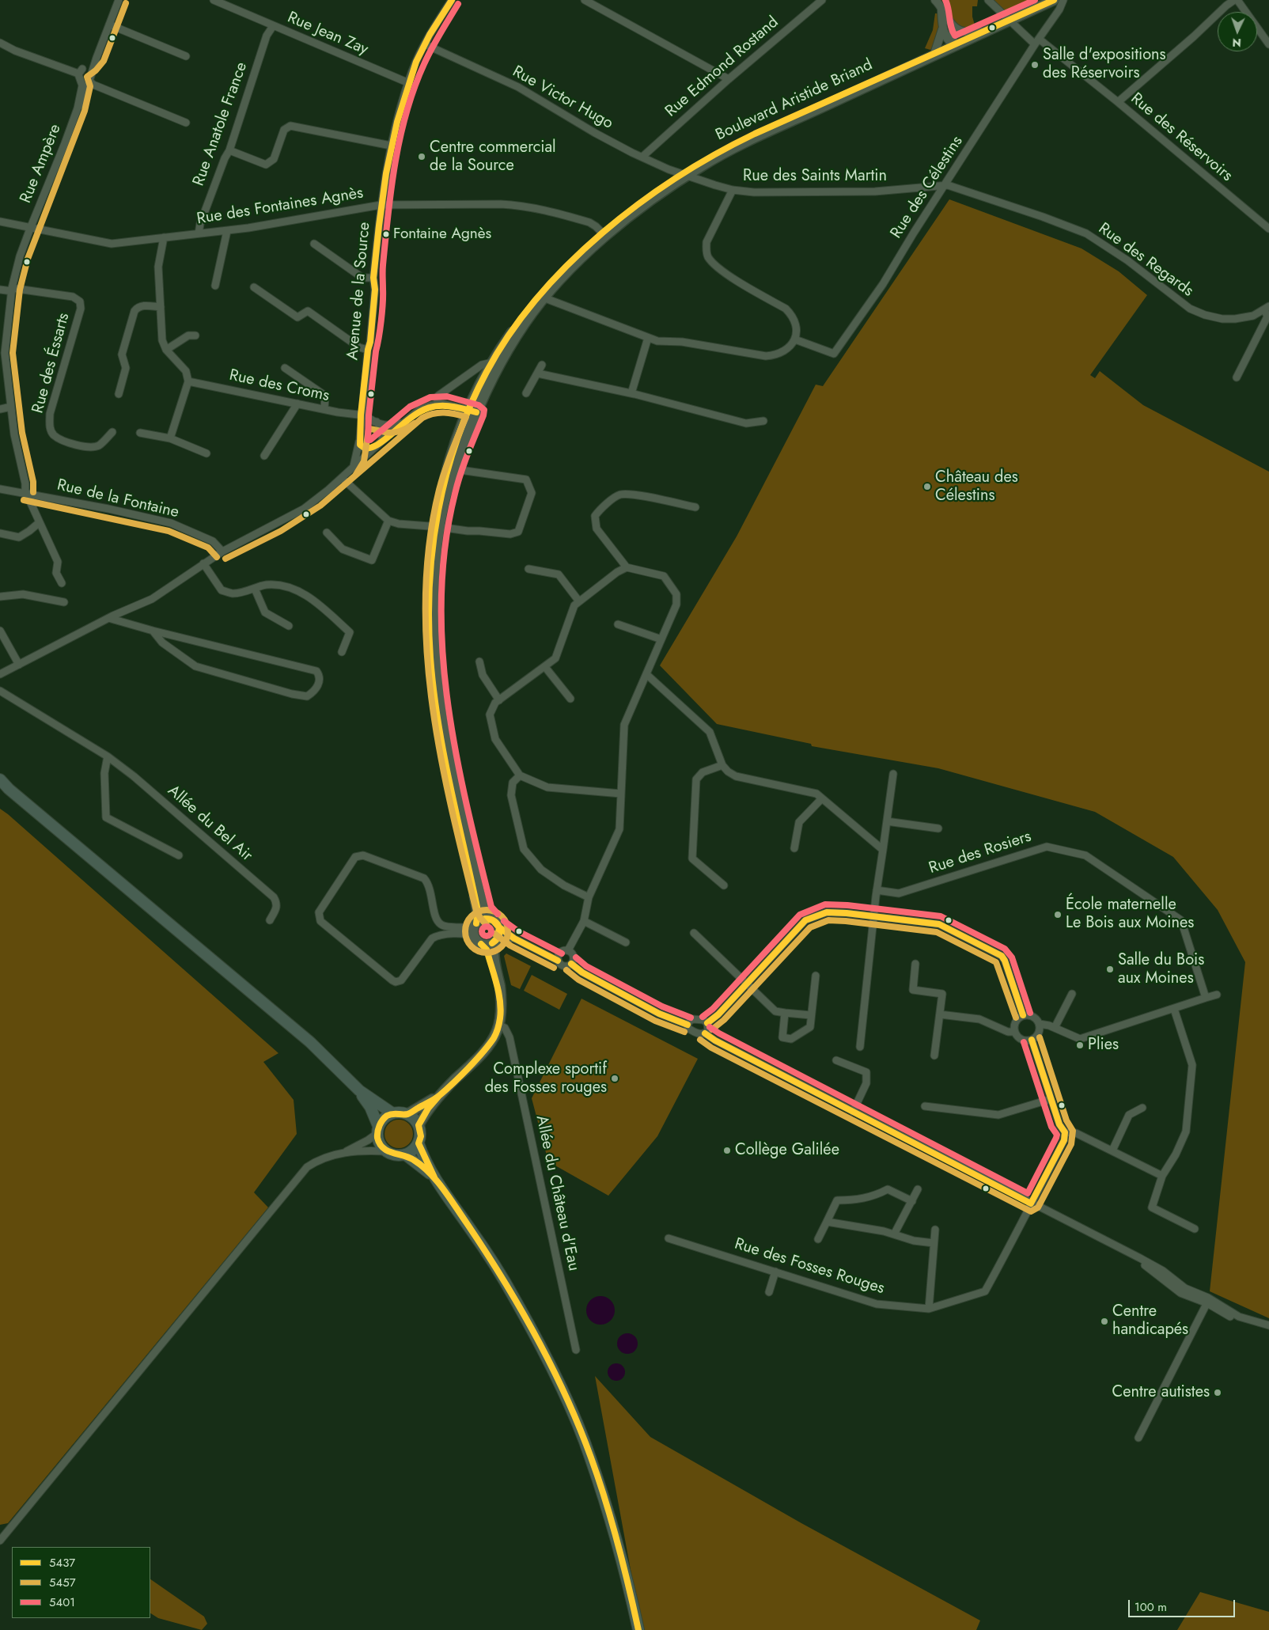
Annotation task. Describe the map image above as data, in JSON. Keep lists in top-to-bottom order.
{
  "streets": {
    "main road": ["Boulevard Aristide Briand"],
    "street": [
      "Rue Jean Zay",
      "Rue Edmond Rostand",
      "Rue Victor Hugo",
      "Rue Anatole France",
      "Rue des Réservoirs",
      "Rue Ampère",
      "Rue des Saints Martin",
      "Rue des Célestins",
      "Rue des Fontaines Agnès",
      "Rue des Regards",
      "Avenue de la Source",
      "Rue des Éssarts",
      "Rue des Croms",
      "Rue de la Fontaine",
      "Allée du Bel Air",
      "Rue des Rosiers",
      "Allée du Château d'Eau",
      "Rue des Fosses Rouges"
    ]
  },
  "crossings": [
    ["Rue Jean Zay", "Rue Anatole France"],
    ["Rue Jean Zay", "Avenue de la Source"],
    ["Rue Edmond Rostand", "Rue Victor Hugo"],
    ["Rue Victor Hugo", "Boulevard Aristide Briand"],
    ["Rue Victor Hugo", "Rue des Saints Martin"],
    ["Rue Victor Hugo", "Avenue de la Source"],
    ["Boulevard Aristide Briand", "Rue des Réservoirs"],
    ["Boulevard Aristide Briand", "Rue des Saints Martin"],
    ["Boulevard Aristide Briand", "Rue des Fontaines Agnès"],
    ["Rue Anatole France", "Rue des Fontaines Agnès"],
    ["Rue des Réservoirs", "Rue des Célestins"],
    ["Rue Ampère", "Rue des Fontaines Agnès"],
    ["Rue Ampère", "Rue des Éssarts"],
    ["Rue Ampère", "Rue de la Fontaine"],
    ["Rue des Saints Martin", "Rue des Célestins"],
    ["Rue des Saints Martin", "Rue des Regards"],
    ["Rue des Célestins", "Rue des Regards"],
    ["Rue des Fontaines Agnès", "Avenue de la Source"],
    ["Avenue de la Source", "Rue des Croms"]
  ],
  "places": [
    "Salle d'expositions des Réservoirs",
    "Centre commercial de la Source",
    "Fontaine Agnès",
    "Château des Célestins",
    "École maternelle Le Bois aux Moines",
    "Salle du Bois aux Moines",
    "Plies",
    "Complexe sportif des Fosses rouges",
    "Collège Galilée",
    "Centre handicapés",
    "Centre autistes"
  ],
  "lines": ["transit line 5437", "transit line 5401", "transit line 5457"],
  "legend": ["5437", "5457", "5401"],
  "scale_bar": "100 m",
  "north": "bottom"
}
